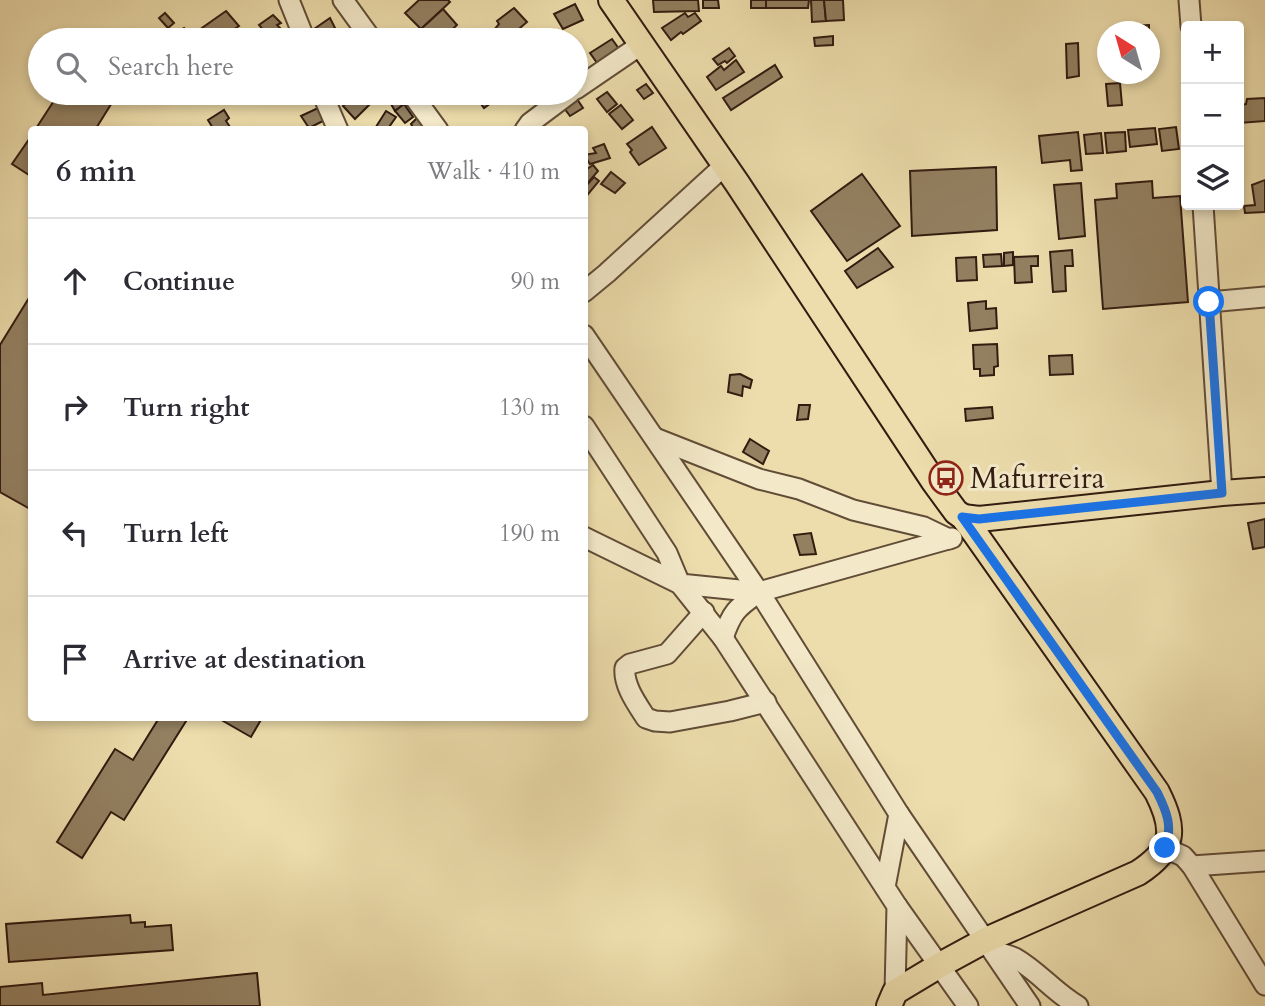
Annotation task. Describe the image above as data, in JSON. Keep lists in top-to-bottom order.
{
  "places": {
    "bus stop": ["Mafurreira"]
  },
  "north": "top left",
  "page": {
    "map_buttons": ["+", "−"],
    "search": "Search here",
    "heading": ["6 min", "Walk · 410 m"],
    "list": [
      ["Continue", "90 m"],
      ["Turn right", "130 m"],
      ["Turn left", "190 m"],
      "Arrive at destination"
    ]
  }
}
